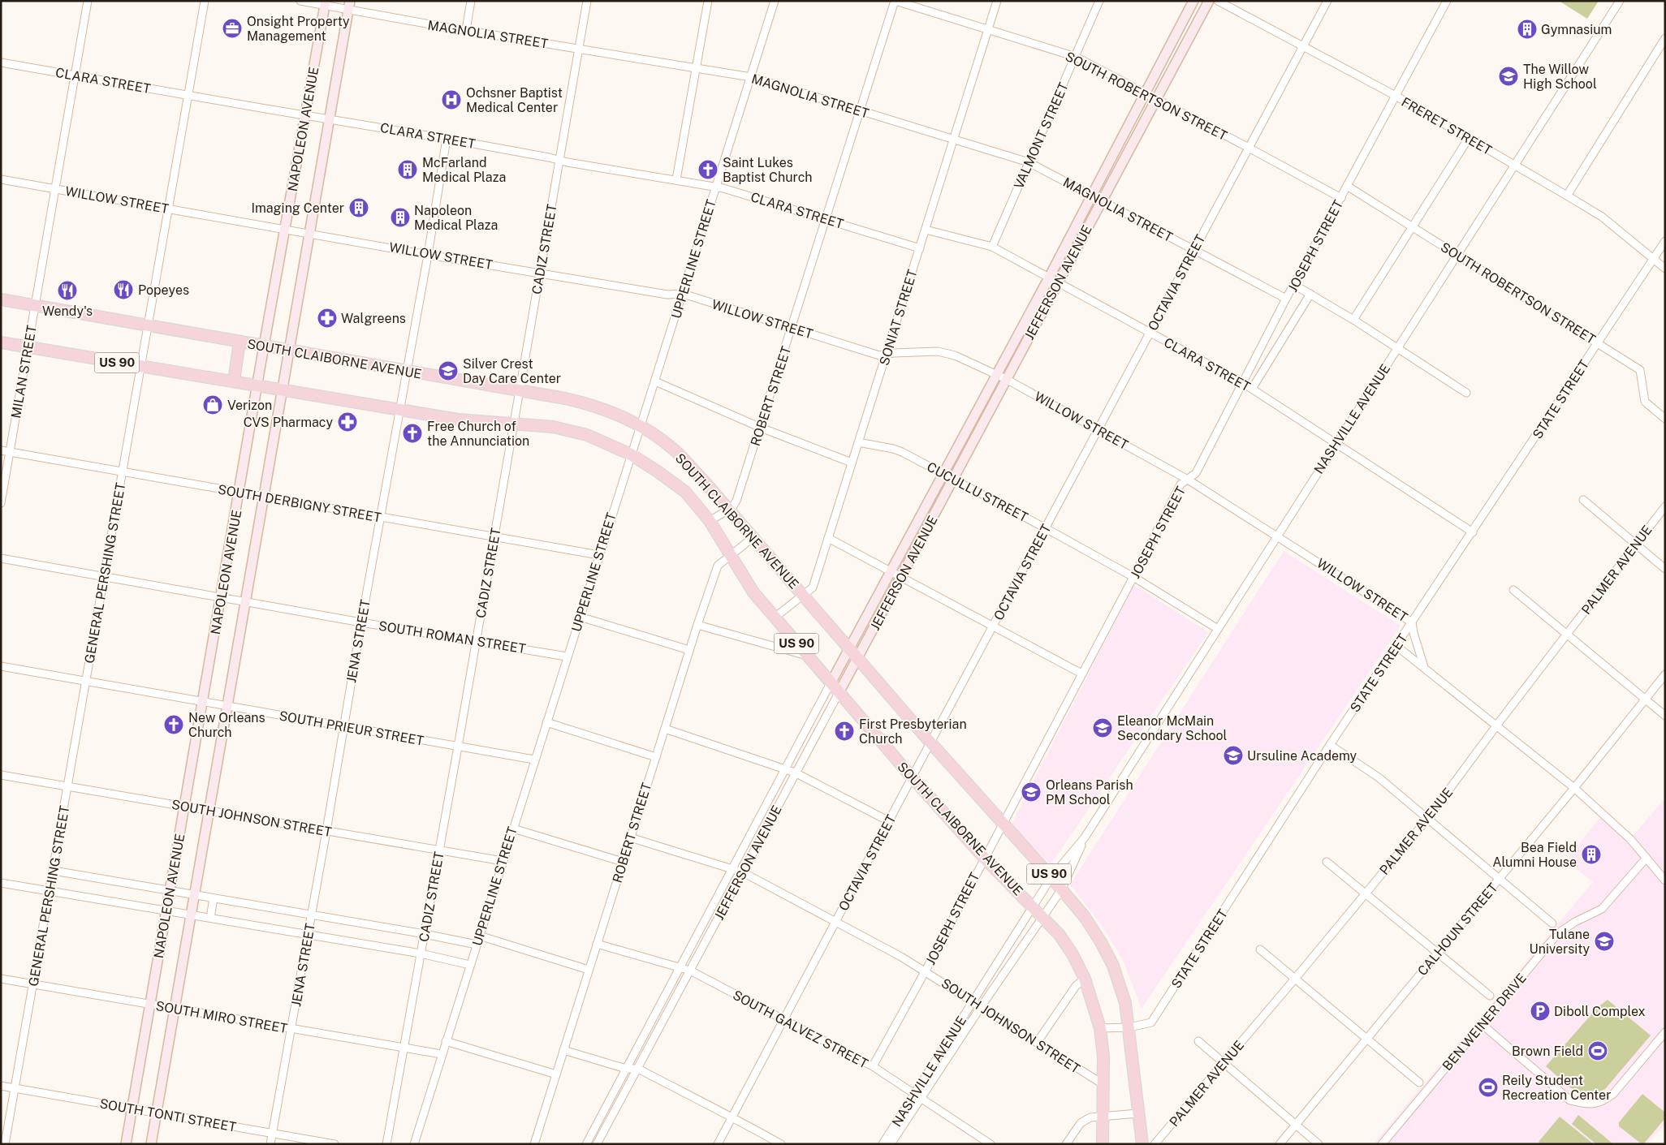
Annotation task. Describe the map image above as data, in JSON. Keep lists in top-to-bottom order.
{
  "streets": {
    "main road": [
      "NAPOLEON AVENUE",
      "JEFFERSON AVENUE",
      "SOUTH CLAIBORNE AVENUE",
      "US 90"
    ],
    "street": [
      "MAGNOLIA STREET",
      "CLARA STREET",
      "SOUTH ROBERTSON STREET",
      "FRERET STREET",
      "VALMONT STREET",
      "WILLOW STREET",
      "JOSEPH STREET",
      "CADIZ STREET",
      "UPPERLINE STREET",
      "OCTAVIA STREET",
      "SONIAT STREET",
      "MILAN STREET",
      "ROBERT STREET",
      "STATE STREET",
      "NASHVILLE AVENUE",
      "CUCULLU STREET",
      "SOUTH DERBIGNY STREET",
      "PALMER AVENUE",
      "GENERAL PERSHING STREET",
      "SOUTH ROMAN STREET",
      "JENA STREET",
      "SOUTH PRIEUR STREET",
      "SOUTH JOHNSON STREET",
      "CALHOUN STREET",
      "SOUTH MIRO STREET",
      "BEN WEINER DRIVE",
      "SOUTH GALVEZ STREET",
      "SOUTH TONTI STREET"
    ]
  },
  "crossings": [
    ["MAGNOLIA STREET", "NAPOLEON AVENUE"],
    ["MAGNOLIA STREET", "VALMONT STREET"],
    ["MAGNOLIA STREET", "JOSEPH STREET"],
    ["MAGNOLIA STREET", "CADIZ STREET"],
    ["MAGNOLIA STREET", "UPPERLINE STREET"],
    ["MAGNOLIA STREET", "JEFFERSON AVENUE"],
    ["MAGNOLIA STREET", "OCTAVIA STREET"],
    ["MAGNOLIA STREET", "SONIAT STREET"],
    ["MAGNOLIA STREET", "ROBERT STREET"],
    ["CLARA STREET", "NAPOLEON AVENUE"],
    ["CLARA STREET", "VALMONT STREET"],
    ["CLARA STREET", "JOSEPH STREET"],
    ["CLARA STREET", "CADIZ STREET"],
    ["CLARA STREET", "UPPERLINE STREET"],
    ["CLARA STREET", "JEFFERSON AVENUE"],
    ["CLARA STREET", "OCTAVIA STREET"],
    ["CLARA STREET", "SONIAT STREET"],
    ["CLARA STREET", "MILAN STREET"],
    ["CLARA STREET", "ROBERT STREET"],
    ["CLARA STREET", "STATE STREET"],
    ["CLARA STREET", "NASHVILLE AVENUE"],
    ["CLARA STREET", "GENERAL PERSHING STREET"],
    ["CLARA STREET", "JENA STREET"],
    ["SOUTH ROBERTSON STREET", "VALMONT STREET"],
    ["SOUTH ROBERTSON STREET", "JOSEPH STREET"],
    ["SOUTH ROBERTSON STREET", "JEFFERSON AVENUE"],
    ["SOUTH ROBERTSON STREET", "OCTAVIA STREET"],
    ["SOUTH ROBERTSON STREET", "SONIAT STREET"],
    ["SOUTH ROBERTSON STREET", "ROBERT STREET"],
    ["SOUTH ROBERTSON STREET", "STATE STREET"],
    ["SOUTH ROBERTSON STREET", "NASHVILLE AVENUE"],
    ["FRERET STREET", "JOSEPH STREET"],
    ["FRERET STREET", "OCTAVIA STREET"],
    ["FRERET STREET", "STATE STREET"],
    ["FRERET STREET", "NASHVILLE AVENUE"],
    ["NAPOLEON AVENUE", "WILLOW STREET"],
    ["NAPOLEON AVENUE", "SOUTH CLAIBORNE AVENUE"],
    ["NAPOLEON AVENUE", "SOUTH DERBIGNY STREET"],
    ["NAPOLEON AVENUE", "SOUTH ROMAN STREET"],
    ["NAPOLEON AVENUE", "SOUTH PRIEUR STREET"],
    ["NAPOLEON AVENUE", "SOUTH JOHNSON STREET"],
    ["NAPOLEON AVENUE", "SOUTH MIRO STREET"],
    ["NAPOLEON AVENUE", "SOUTH TONTI STREET"],
    ["WILLOW STREET", "JOSEPH STREET"],
    ["WILLOW STREET", "CADIZ STREET"],
    ["WILLOW STREET", "UPPERLINE STREET"],
    ["WILLOW STREET", "JEFFERSON AVENUE"],
    ["WILLOW STREET", "OCTAVIA STREET"],
    ["WILLOW STREET", "SONIAT STREET"],
    ["WILLOW STREET", "MILAN STREET"],
    ["WILLOW STREET", "ROBERT STREET"],
    ["WILLOW STREET", "STATE STREET"],
    ["WILLOW STREET", "NASHVILLE AVENUE"],
    ["WILLOW STREET", "GENERAL PERSHING STREET"],
    ["WILLOW STREET", "JENA STREET"],
    ["JOSEPH STREET", "SOUTH CLAIBORNE AVENUE"],
    ["JOSEPH STREET", "CUCULLU STREET"],
    ["JOSEPH STREET", "SOUTH JOHNSON STREET"],
    ["JOSEPH STREET", "SOUTH GALVEZ STREET"],
    ["CADIZ STREET", "SOUTH CLAIBORNE AVENUE"],
    ["CADIZ STREET", "SOUTH DERBIGNY STREET"],
    ["CADIZ STREET", "SOUTH ROMAN STREET"],
    ["CADIZ STREET", "SOUTH PRIEUR STREET"],
    ["CADIZ STREET", "SOUTH JOHNSON STREET"],
    ["CADIZ STREET", "SOUTH MIRO STREET"],
    ["UPPERLINE STREET", "SOUTH CLAIBORNE AVENUE"],
    ["UPPERLINE STREET", "SOUTH DERBIGNY STREET"],
    ["UPPERLINE STREET", "SOUTH ROMAN STREET"],
    ["UPPERLINE STREET", "SOUTH PRIEUR STREET"],
    ["UPPERLINE STREET", "SOUTH JOHNSON STREET"],
    ["UPPERLINE STREET", "SOUTH MIRO STREET"],
    ["JEFFERSON AVENUE", "SOUTH CLAIBORNE AVENUE"],
    ["JEFFERSON AVENUE", "CUCULLU STREET"],
    ["JEFFERSON AVENUE", "SOUTH JOHNSON STREET"],
    ["JEFFERSON AVENUE", "SOUTH GALVEZ STREET"],
    ["OCTAVIA STREET", "SOUTH CLAIBORNE AVENUE"],
    ["OCTAVIA STREET", "CUCULLU STREET"],
    ["OCTAVIA STREET", "SOUTH JOHNSON STREET"],
    ["OCTAVIA STREET", "SOUTH GALVEZ STREET"],
    ["SONIAT STREET", "SOUTH CLAIBORNE AVENUE"],
    ["SONIAT STREET", "CUCULLU STREET"],
    ["SOUTH CLAIBORNE AVENUE", "MILAN STREET"],
    ["SOUTH CLAIBORNE AVENUE", "ROBERT STREET"],
    ["SOUTH CLAIBORNE AVENUE", "STATE STREET"],
    ["SOUTH CLAIBORNE AVENUE", "NASHVILLE AVENUE"],
    ["SOUTH CLAIBORNE AVENUE", "GENERAL PERSHING STREET"],
    ["SOUTH CLAIBORNE AVENUE", "JENA STREET"],
    ["SOUTH CLAIBORNE AVENUE", "SOUTH JOHNSON STREET"],
    ["MILAN STREET", "SOUTH DERBIGNY STREET"],
    ["ROBERT STREET", "SOUTH JOHNSON STREET"],
    ["ROBERT STREET", "SOUTH GALVEZ STREET"],
    ["NASHVILLE AVENUE", "CUCULLU STREET"],
    ["NASHVILLE AVENUE", "SOUTH JOHNSON STREET"],
    ["NASHVILLE AVENUE", "SOUTH GALVEZ STREET"],
    ["SOUTH DERBIGNY STREET", "GENERAL PERSHING STREET"],
    ["SOUTH DERBIGNY STREET", "JENA STREET"],
    ["GENERAL PERSHING STREET", "SOUTH ROMAN STREET"],
    ["GENERAL PERSHING STREET", "SOUTH PRIEUR STREET"],
    ["GENERAL PERSHING STREET", "SOUTH JOHNSON STREET"],
    ["GENERAL PERSHING STREET", "SOUTH MIRO STREET"],
    ["GENERAL PERSHING STREET", "SOUTH TONTI STREET"],
    ["SOUTH ROMAN STREET", "JENA STREET"],
    ["JENA STREET", "SOUTH PRIEUR STREET"],
    ["JENA STREET", "SOUTH JOHNSON STREET"],
    ["JENA STREET", "SOUTH MIRO STREET"],
    ["JENA STREET", "SOUTH TONTI STREET"]
  ],
  "places": {
    "office": ["Onsight Property Management"],
    "building": [
      "Gymnasium",
      "McFarland Medical Plaza",
      "Imaging Center",
      "Napoleon Medical Plaza",
      "Bea Field Alumni House"
    ],
    "school or university": [
      "The Willow High School",
      "Silver Crest Day Care Center",
      "Eleanor McMain Secondary School",
      "Ursuline Academy",
      "Orleans Parish PM School",
      "Tulane University"
    ],
    "hospital": ["Ochsner Baptist Medical Center"],
    "church": [
      "Saint Lukes Baptist Church",
      "Free Church of the Annunciation",
      "New Orleans Church",
      "First Presbyterian Church"
    ],
    "restaurant": ["Popeyes", "Wendy's"],
    "pharmacy": ["Walgreens", "CVS Pharmacy"],
    "shop": ["Verizon"],
    "parking": ["Diboll Complex"],
    "sports": ["Brown Field", "Reily Student Recreation Center"]
  }
}
